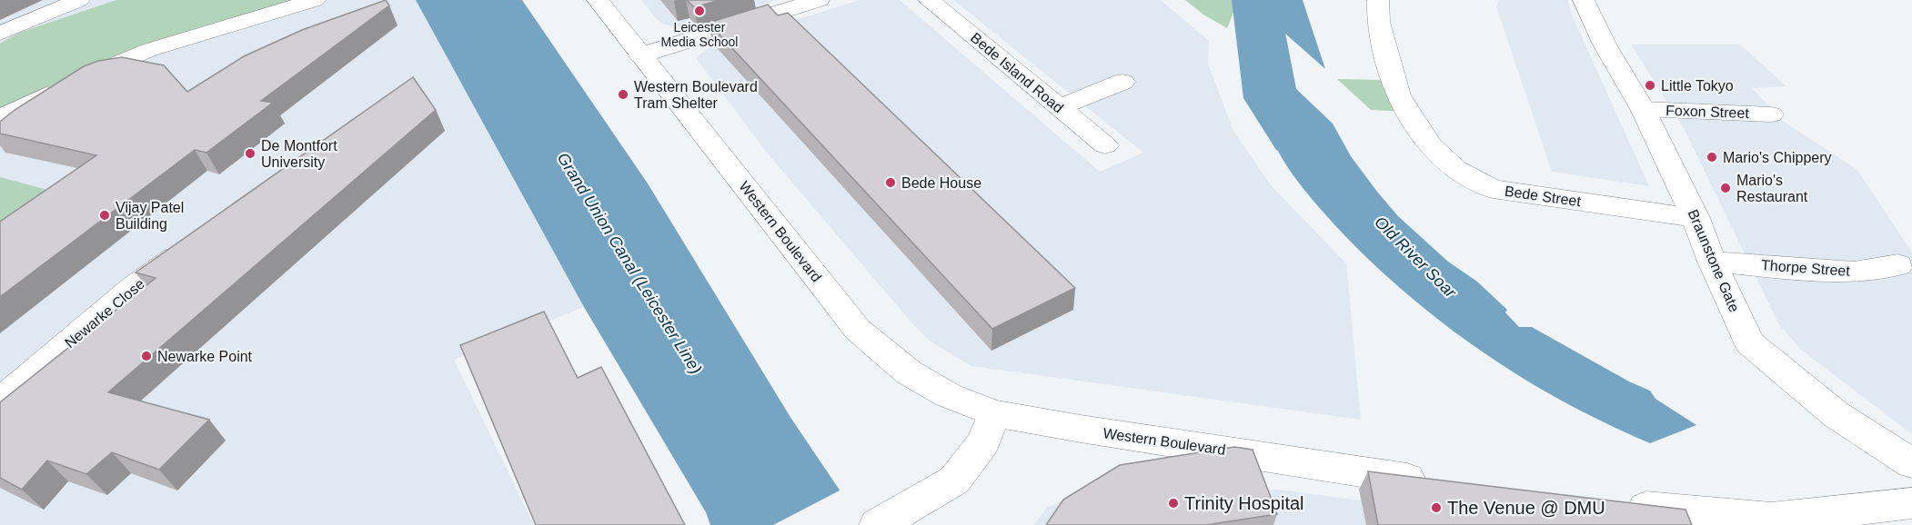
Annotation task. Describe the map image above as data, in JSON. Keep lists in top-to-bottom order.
{
  "streets": {
    "street": [
      "Bede Island Road",
      "Foxon Street",
      "Bede Street",
      "Western Boulevard",
      "Braunstone Gate",
      "Thorpe Street",
      "Newarke Close"
    ]
  },
  "crossings": [
    ["Foxon Street", "Braunstone Gate"],
    ["Bede Street", "Braunstone Gate"],
    ["Braunstone Gate", "Thorpe Street"]
  ],
  "water": ["Old River Soar", "Grand Union Canal (Leicester Line)"],
  "places": [
    "Leicester Media School",
    "Little Tokyo",
    "Western Boulevard Tram Shelter",
    "De Montfort University",
    "Mario's Chippery",
    "Bede House",
    "Mario's Restaurant",
    "Vijay Patel Building",
    "Newarke Point",
    "Trinity Hospital",
    "The Venue @ DMU"
  ]
}
